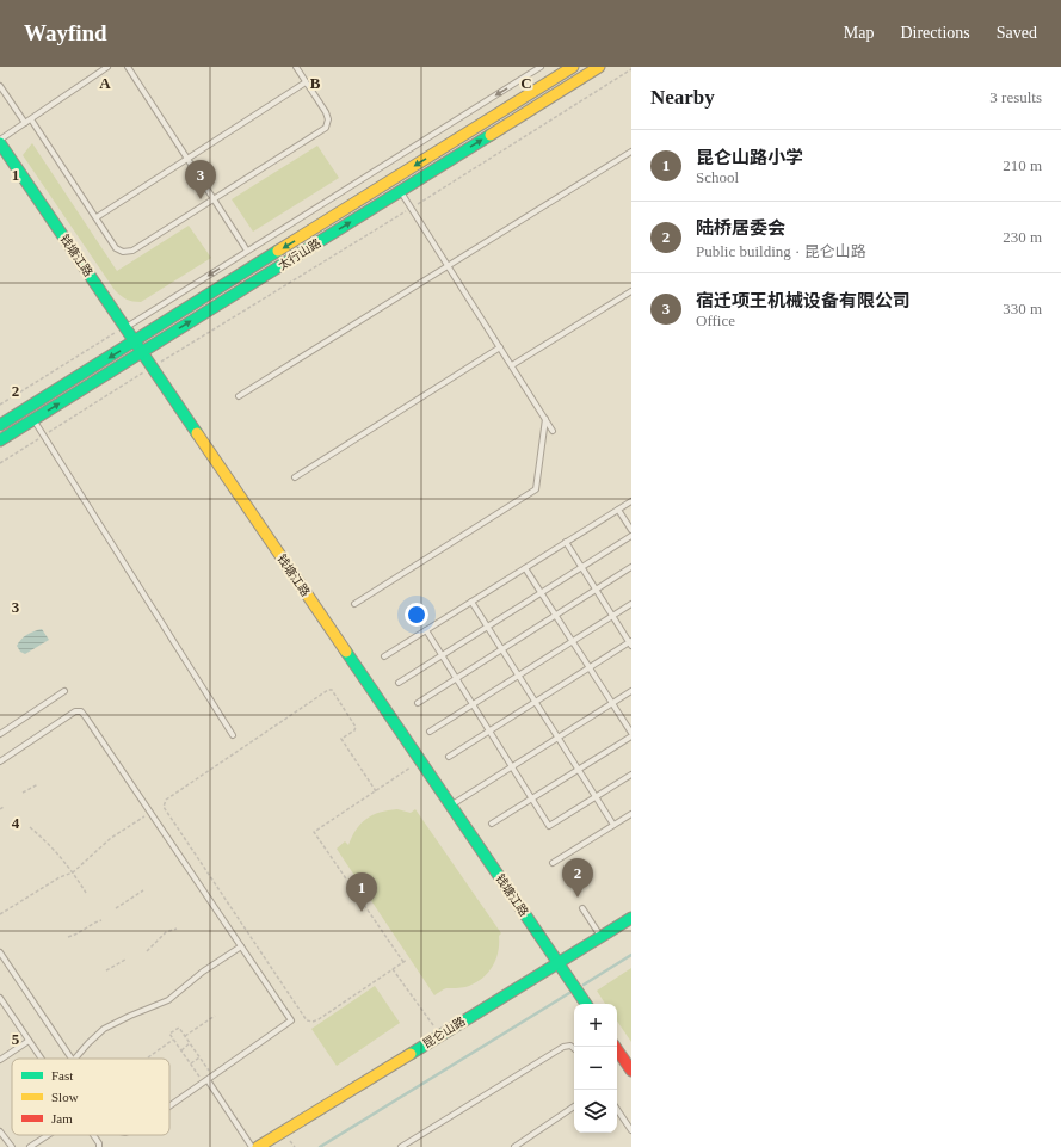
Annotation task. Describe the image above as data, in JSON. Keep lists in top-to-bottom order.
{
  "streets": {
    "street": ["太行山路", "钱塘江路", "昆仑山路"]
  },
  "crossings": [
    ["太行山路", "钱塘江路"],
    ["钱塘江路", "昆仑山路"]
  ],
  "legend": ["Fast", "Slow", "Jam"],
  "page": {
    "header": "Wayfind",
    "nav": ["Map", "Directions", "Saved"],
    "heading": ["Nearby", "3 results"],
    "list": [
      {
        "mark": "1",
        "name": "昆仑山路小学",
        "note": "School",
        "value": "210 m"
      },
      {
        "mark": "2",
        "name": "陆桥居委会",
        "note": "Public building · 昆仑山路",
        "value": "230 m"
      },
      {
        "mark": "3",
        "name": "宿迁项王机械设备有限公司",
        "note": "Office",
        "value": "330 m"
      }
    ],
    "pins": ["3", "2", "1"],
    "map_buttons": ["+", "−"]
  },
  "grid": {
    "columns": ["A", "B", "C"],
    "rows": [
      "1",
      "2",
      "3",
      "4",
      "5"
    ]
  }
}
